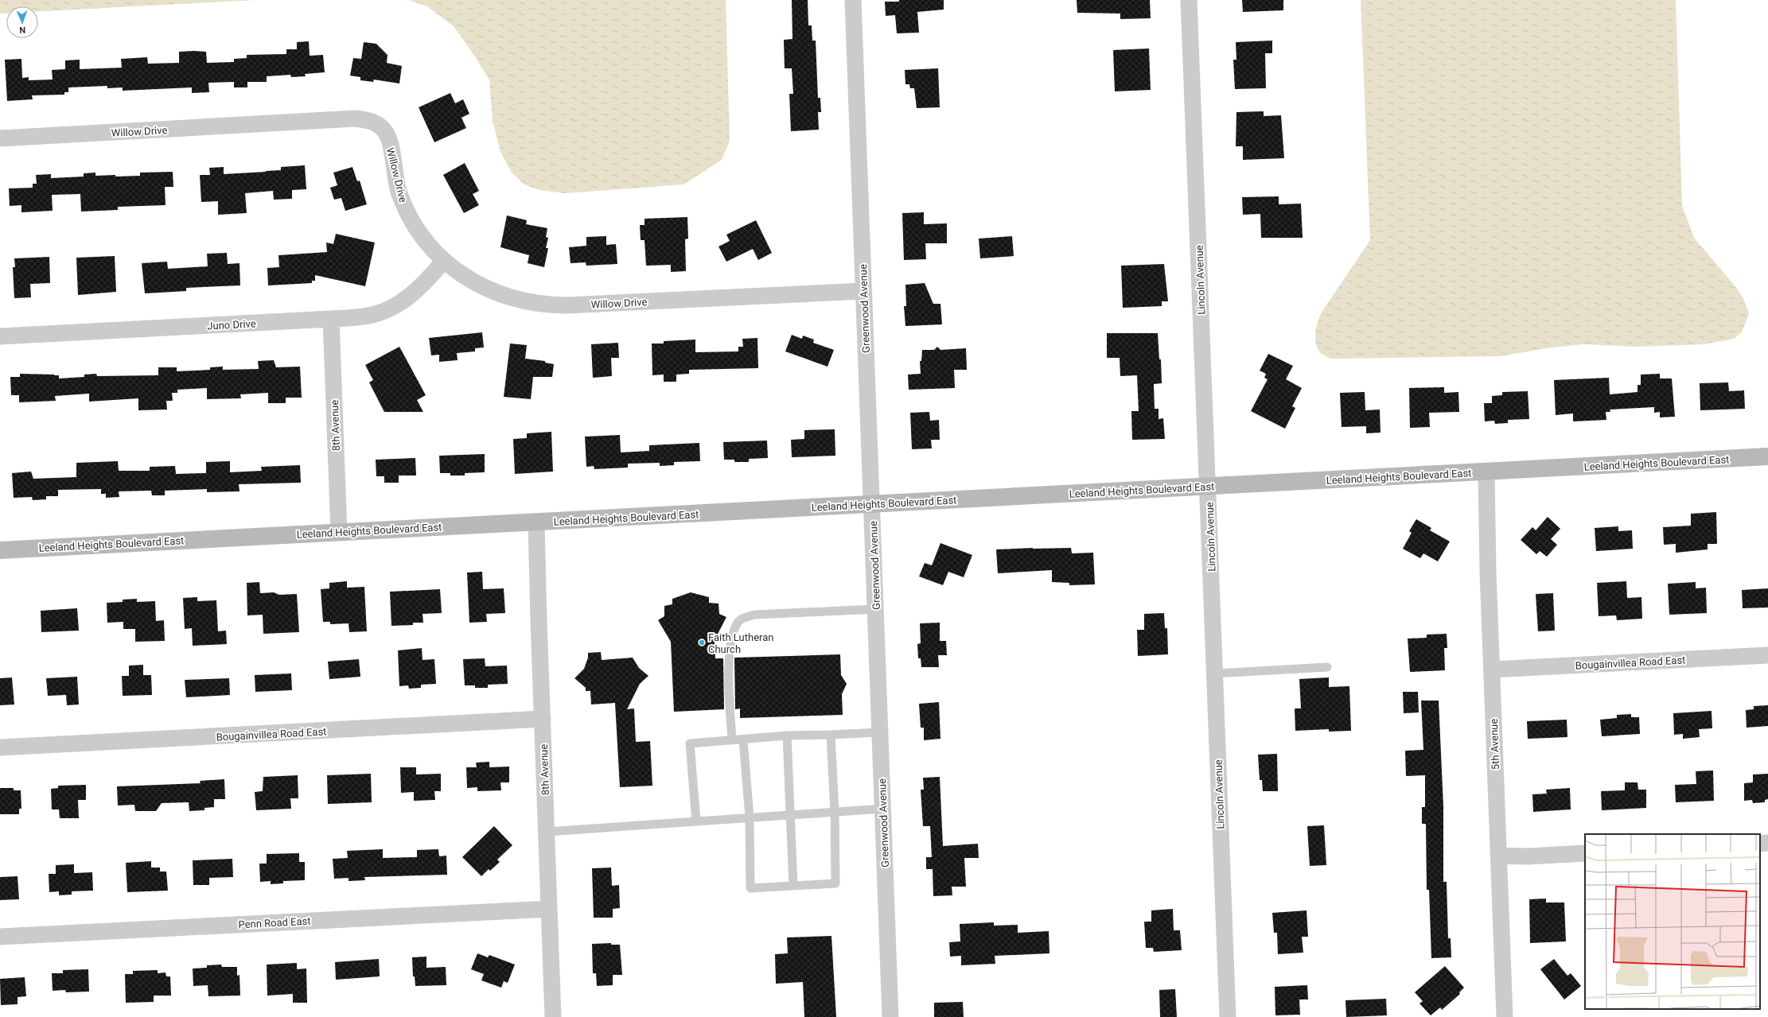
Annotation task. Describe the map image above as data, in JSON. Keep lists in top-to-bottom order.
{
  "streets": {
    "main road": ["Leeland Heights Boulevard East"],
    "street": [
      "Willow Drive",
      "Lincoln Avenue",
      "Greenwood Avenue",
      "Juno Drive",
      "8th Avenue",
      "Bougainvillea Road East",
      "5th Avenue",
      "Penn Road East"
    ]
  },
  "crossings": [
    ["Willow Drive", "Greenwood Avenue"],
    ["Willow Drive", "Juno Drive"],
    ["Lincoln Avenue", "Leeland Heights Boulevard East"],
    ["Greenwood Avenue", "Leeland Heights Boulevard East"],
    ["Juno Drive", "8th Avenue"],
    ["8th Avenue", "Leeland Heights Boulevard East"],
    ["8th Avenue", "Bougainvillea Road East"],
    ["8th Avenue", "Penn Road East"],
    ["Leeland Heights Boulevard East", "5th Avenue"],
    ["Bougainvillea Road East", "5th Avenue"]
  ],
  "places": ["Faith Lutheran Church"],
  "north": "bottom"
}
